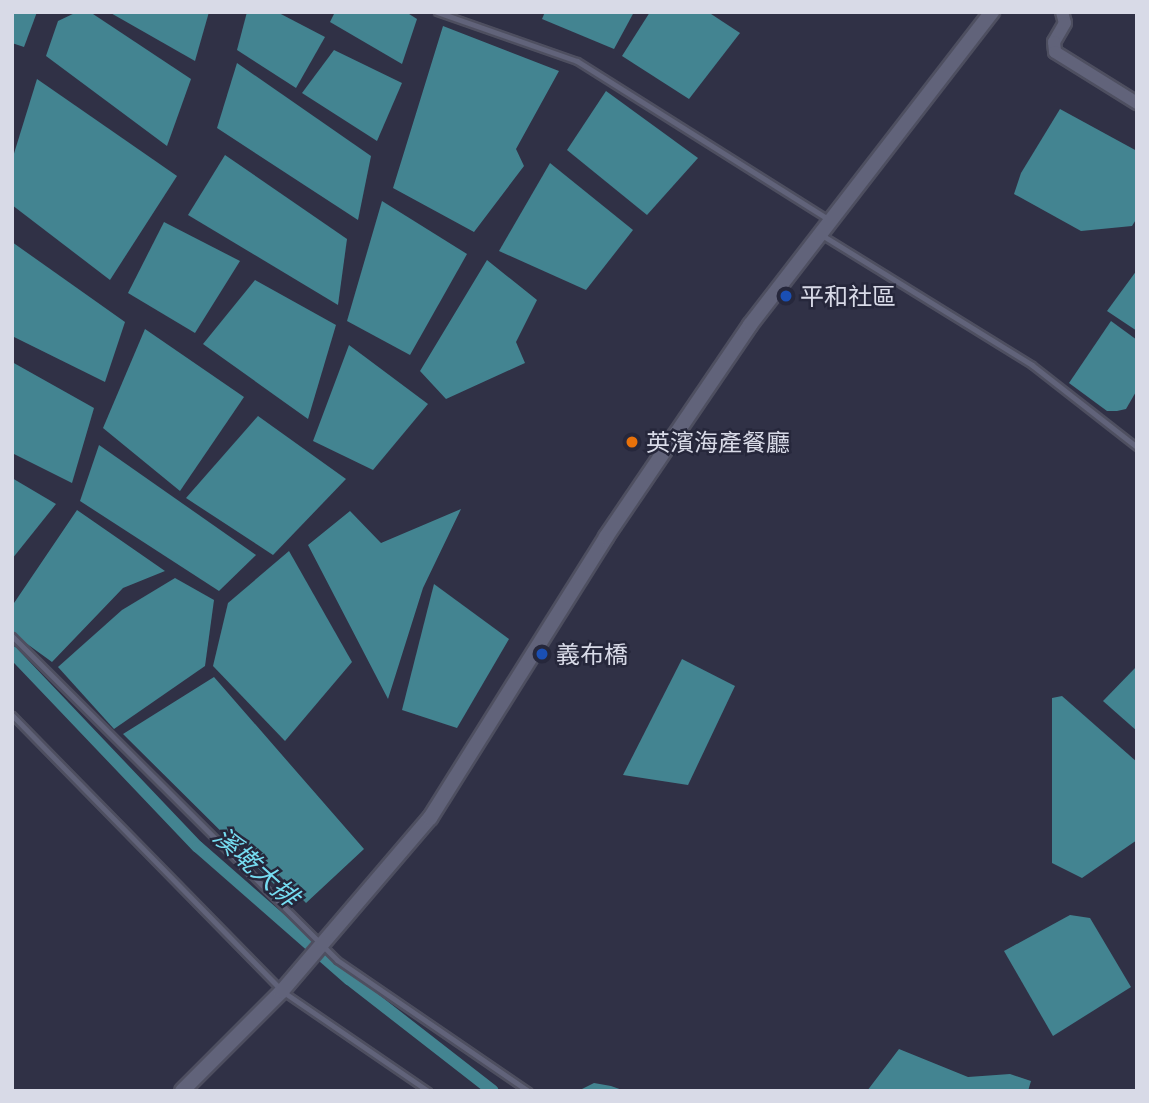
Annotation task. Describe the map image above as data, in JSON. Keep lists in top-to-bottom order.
{
  "water": ["溪墘大排"],
  "places": ["平和社區", "英濱海產餐廳", "義布橋"]
}
